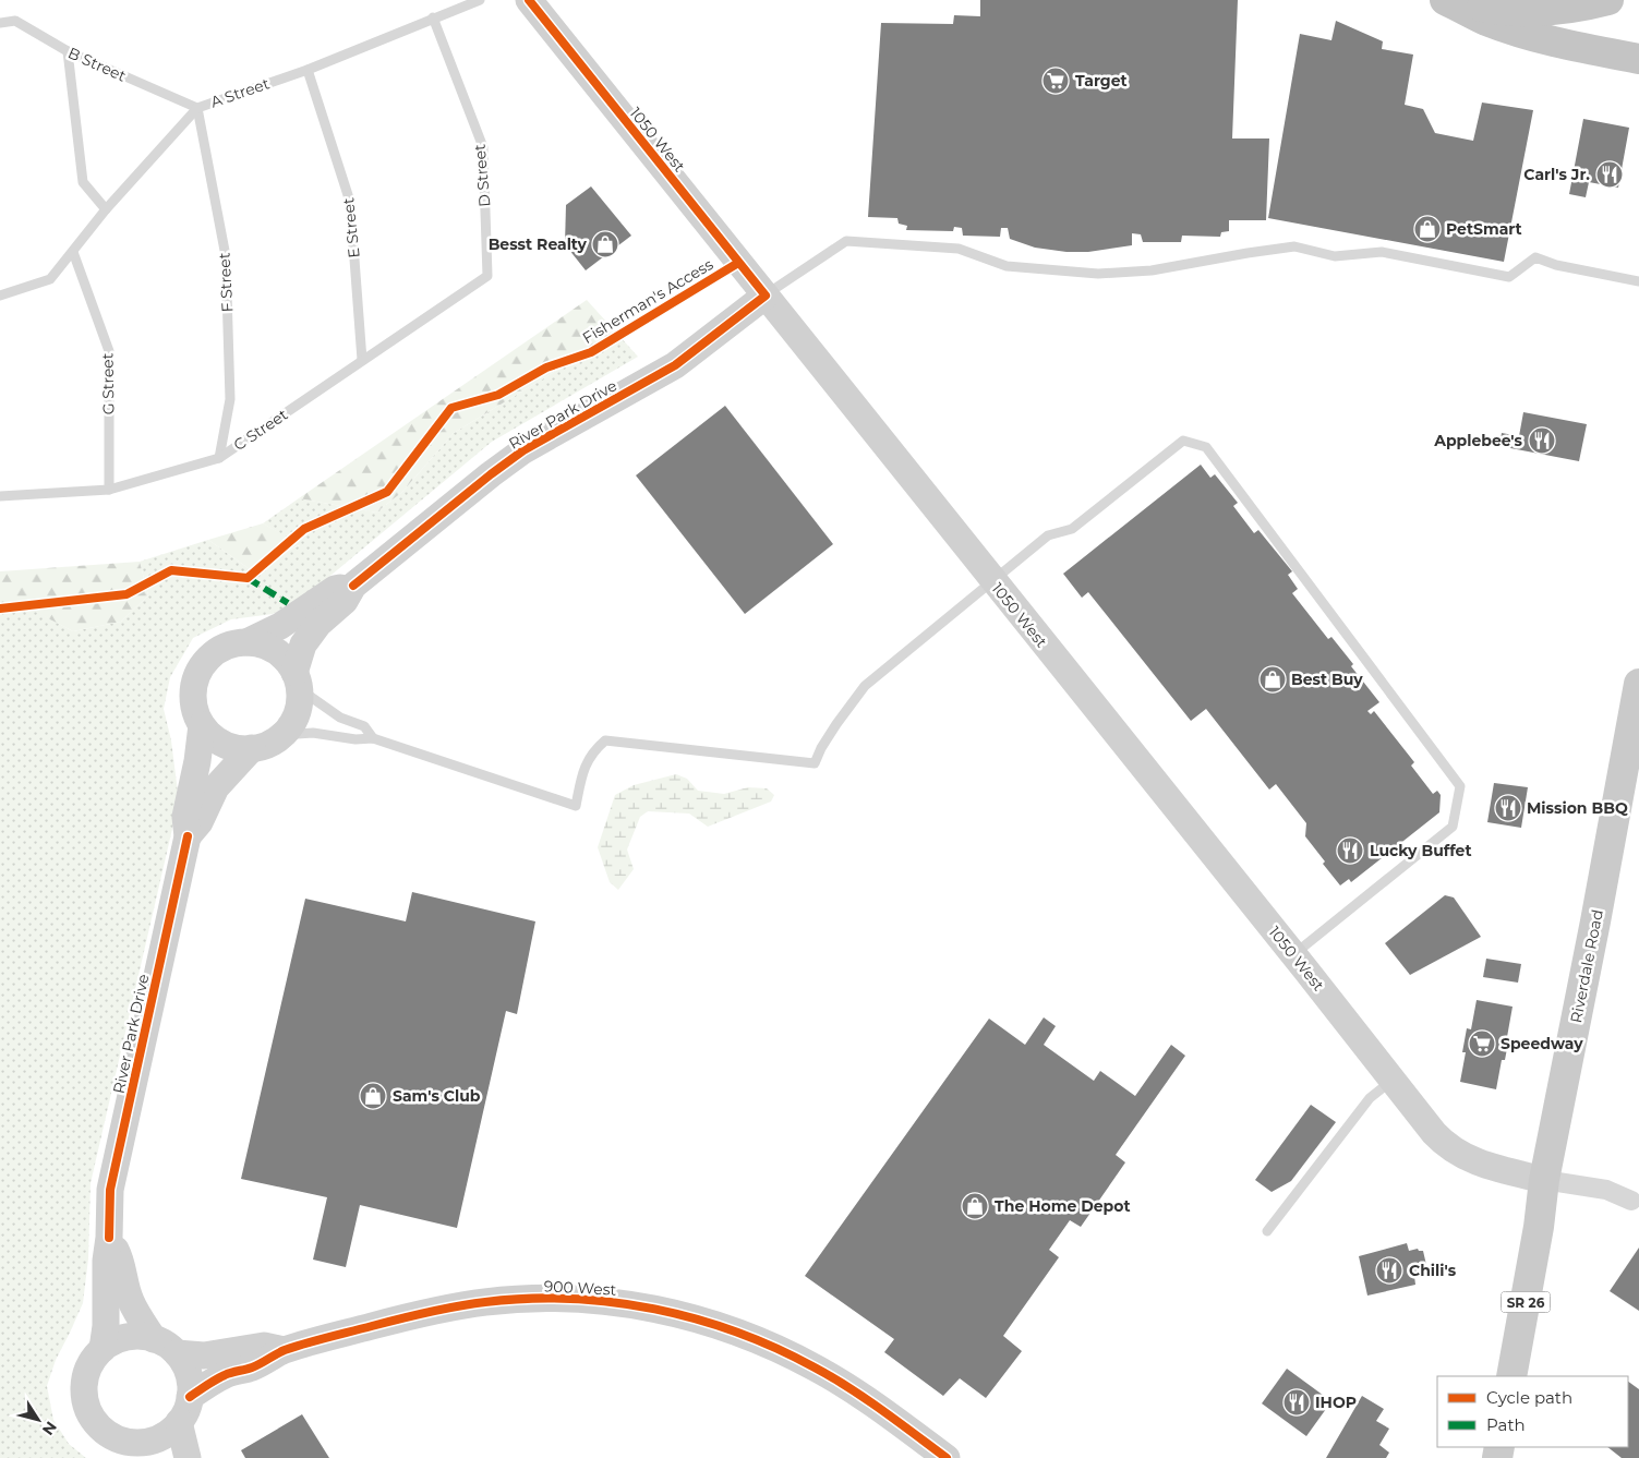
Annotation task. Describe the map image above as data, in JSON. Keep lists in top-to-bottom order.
{
  "streets": {
    "main road": ["Riverdale Road", "SR 26"],
    "street": ["1050 West", "River Park Drive", "900 West"],
    "lane": [
      "B Street",
      "A Street",
      "D Street",
      "E Street",
      "F Street",
      "G Street",
      "C Street"
    ],
    "cycle path": ["Fisherman's Access"]
  },
  "crossings": [
    ["B Street", "A Street"],
    ["B Street", "F Street"],
    ["A Street", "D Street"],
    ["A Street", "E Street"],
    ["A Street", "F Street"],
    ["A Street", "G Street"],
    ["1050 West", "River Park Drive"],
    ["1050 West", "Riverdale Road"],
    ["D Street", "C Street"],
    ["E Street", "C Street"],
    ["F Street", "C Street"],
    ["G Street", "C Street"],
    ["River Park Drive", "900 West"]
  ],
  "places": {
    "supermarket": ["Target", "Speedway"],
    "restaurant": [
      "Carl's Jr.",
      "Applebee's",
      "Mission BBQ",
      "Lucky Buffet",
      "Chili's",
      "IHOP"
    ],
    "shop": [
      "PetSmart",
      "Besst Realty",
      "Best Buy",
      "Sam's Club",
      "The Home Depot"
    ]
  },
  "legend": ["Cycle path", "Path"],
  "north": "bottom right"
}
